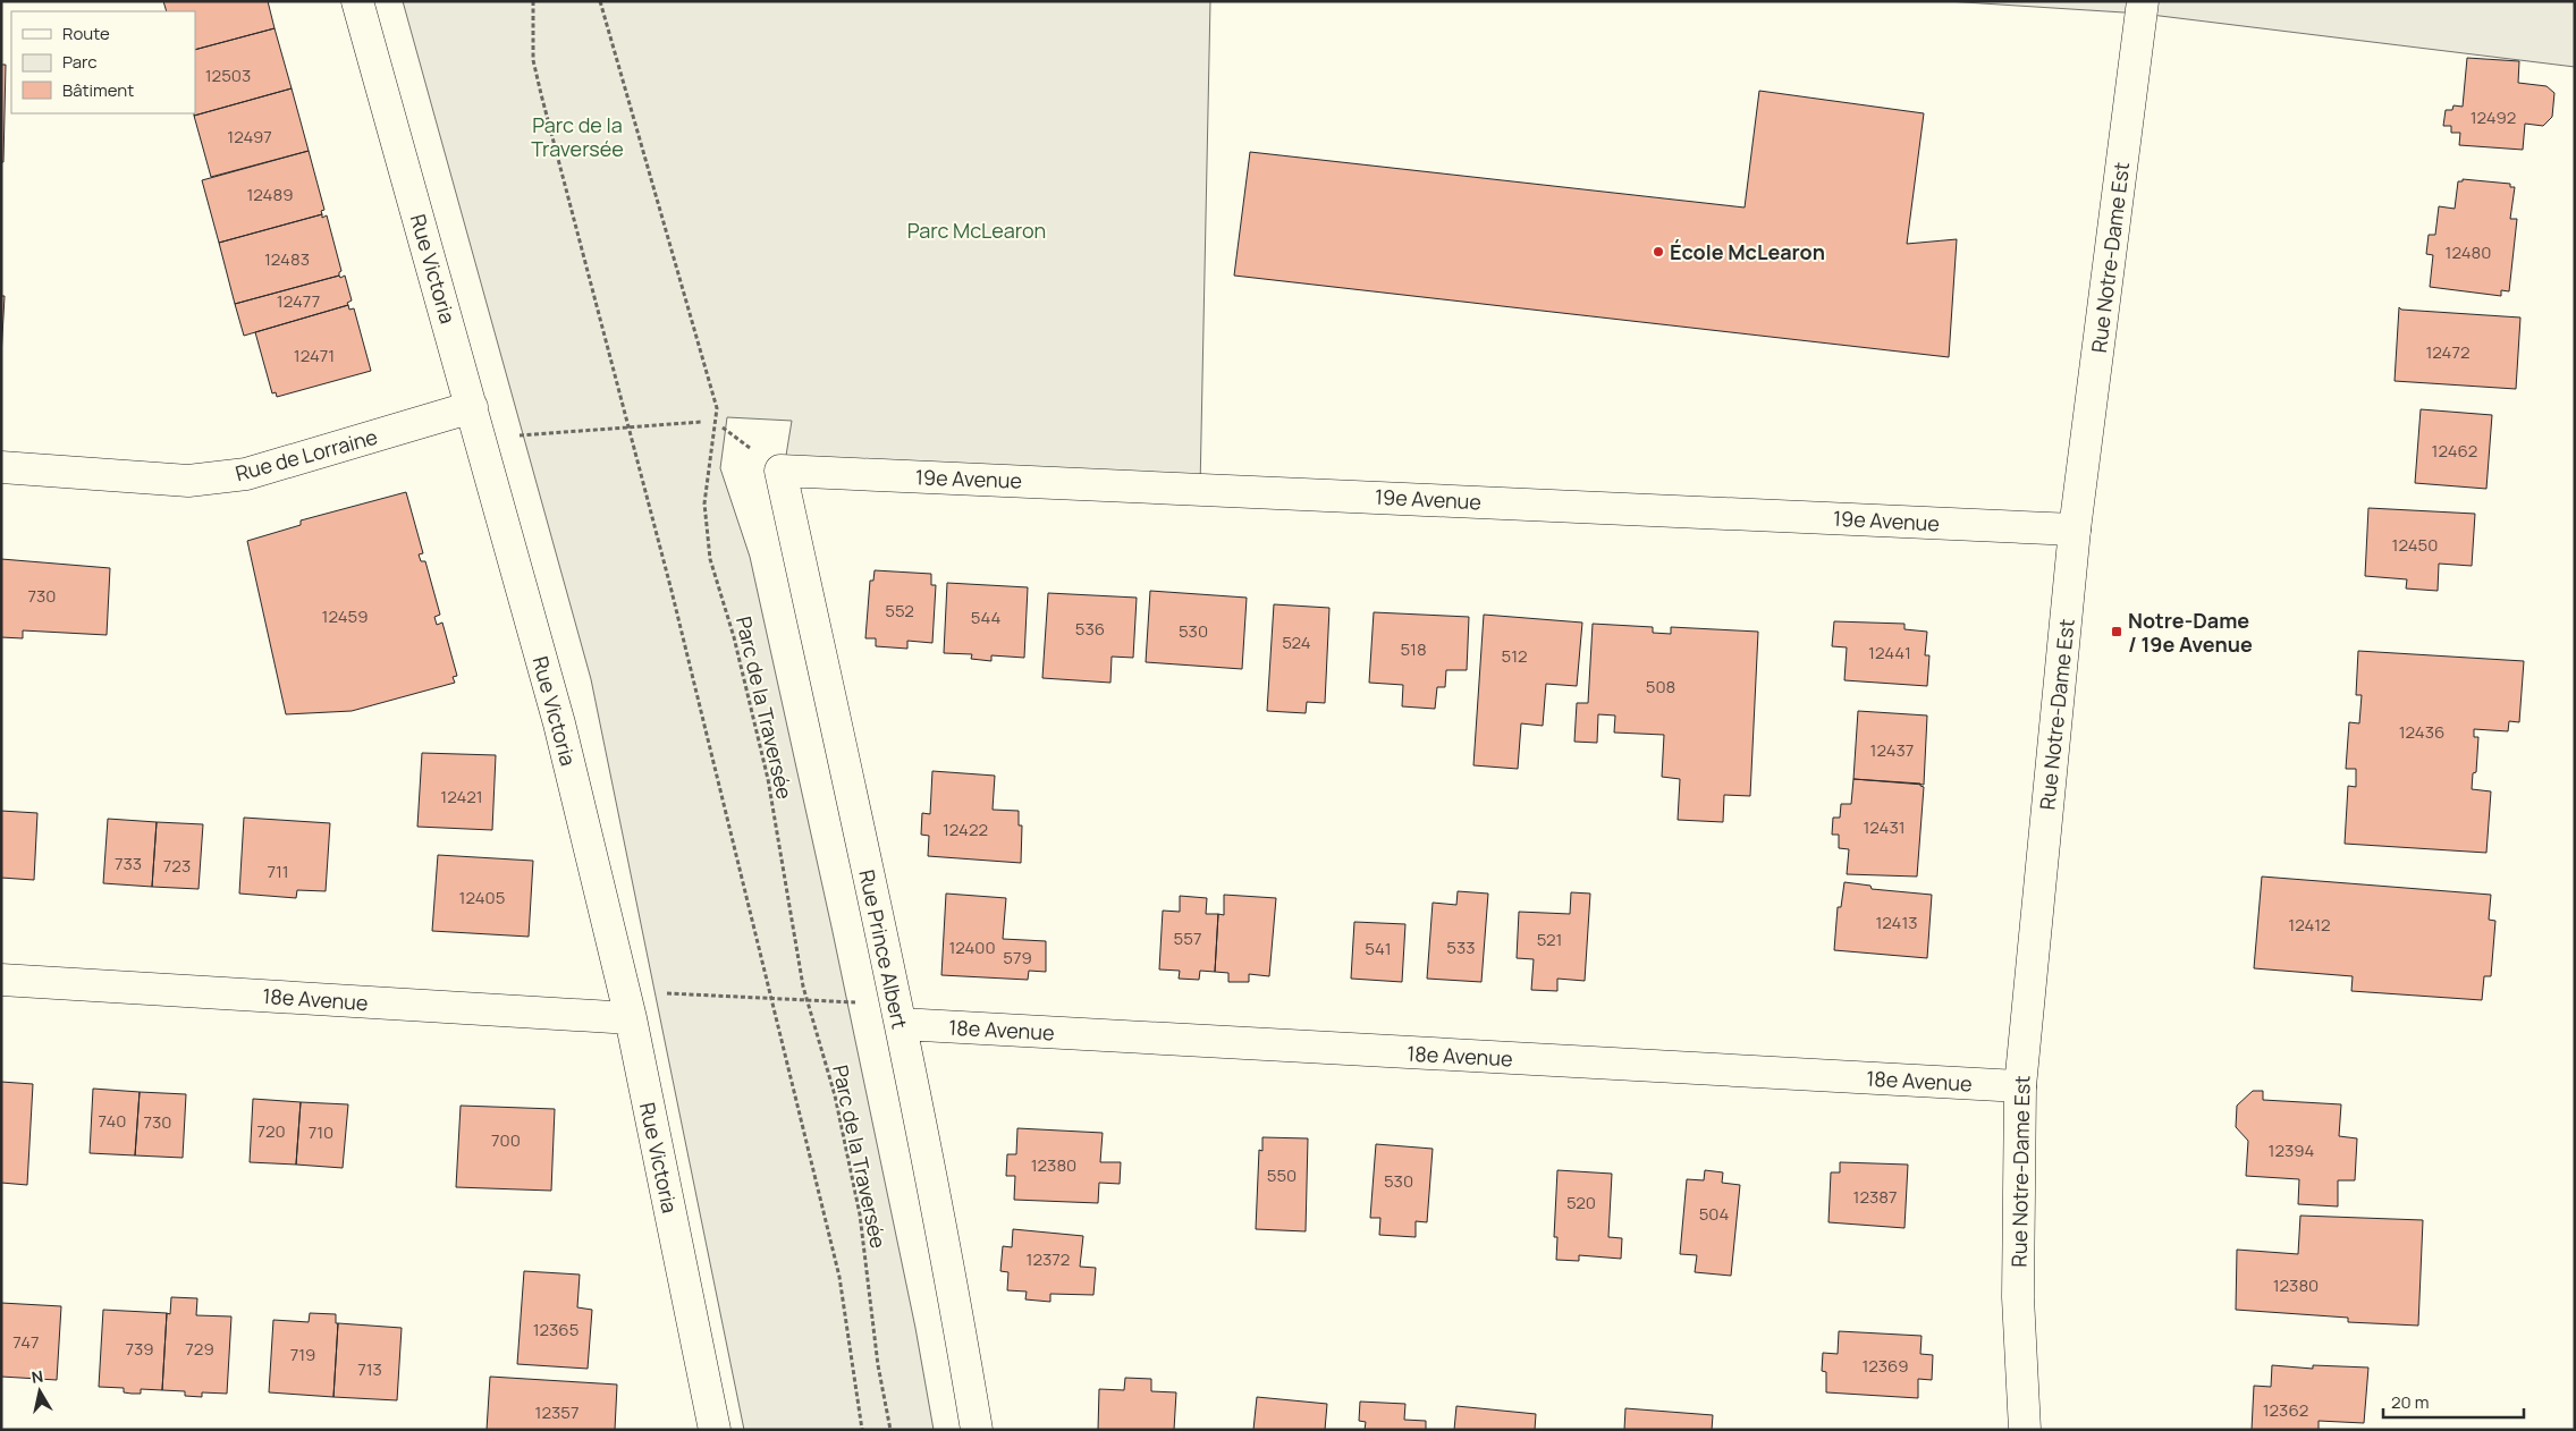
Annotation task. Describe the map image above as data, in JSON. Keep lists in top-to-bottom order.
{
  "streets": {
    "street": [
      "Rue Notre-Dame Est",
      "Rue Victoria",
      "Rue de Lorraine",
      "19e Avenue",
      "Rue Prince Albert",
      "18e Avenue"
    ],
    "path": ["Parc de la Traversée"]
  },
  "crossings": [
    ["Rue Notre-Dame Est", "19e Avenue"],
    ["Rue Notre-Dame Est", "18e Avenue"],
    ["Rue Victoria", "Rue de Lorraine"],
    ["Rue Victoria", "18e Avenue"],
    ["19e Avenue", "Rue Prince Albert"],
    ["Rue Prince Albert", "18e Avenue"]
  ],
  "parks": ["Parc de la Traversée", "Parc McLearon"],
  "places": {
    "other": ["École McLearon"],
    "transit": ["Notre-Dame / 19e Avenue"]
  },
  "house_numbers": [
    "12503",
    "12492",
    "12497",
    "12489",
    "12480",
    "12483",
    "12477",
    "12472",
    "12471",
    "12462",
    "12450",
    "730",
    "552",
    "12459",
    "544",
    "536",
    "530",
    "524",
    "518",
    "12441",
    "512",
    "508",
    "12436",
    "12437",
    "12421",
    "12431",
    "12422",
    "733",
    "723",
    "711",
    "12405",
    "12413",
    "12412",
    "557",
    "521",
    "12400",
    "533",
    "541",
    "579",
    "740",
    "730",
    "720",
    "710",
    "700",
    "12394",
    "12380",
    "550",
    "530",
    "12387",
    "520",
    "504",
    "12372",
    "12380",
    "12365",
    "747",
    "739",
    "729",
    "719",
    "12369",
    "713",
    "12362",
    "12357"
  ],
  "legend": ["Route", "Parc", "Bâtiment"],
  "scale_bar": "20 m",
  "north": "top"
}
